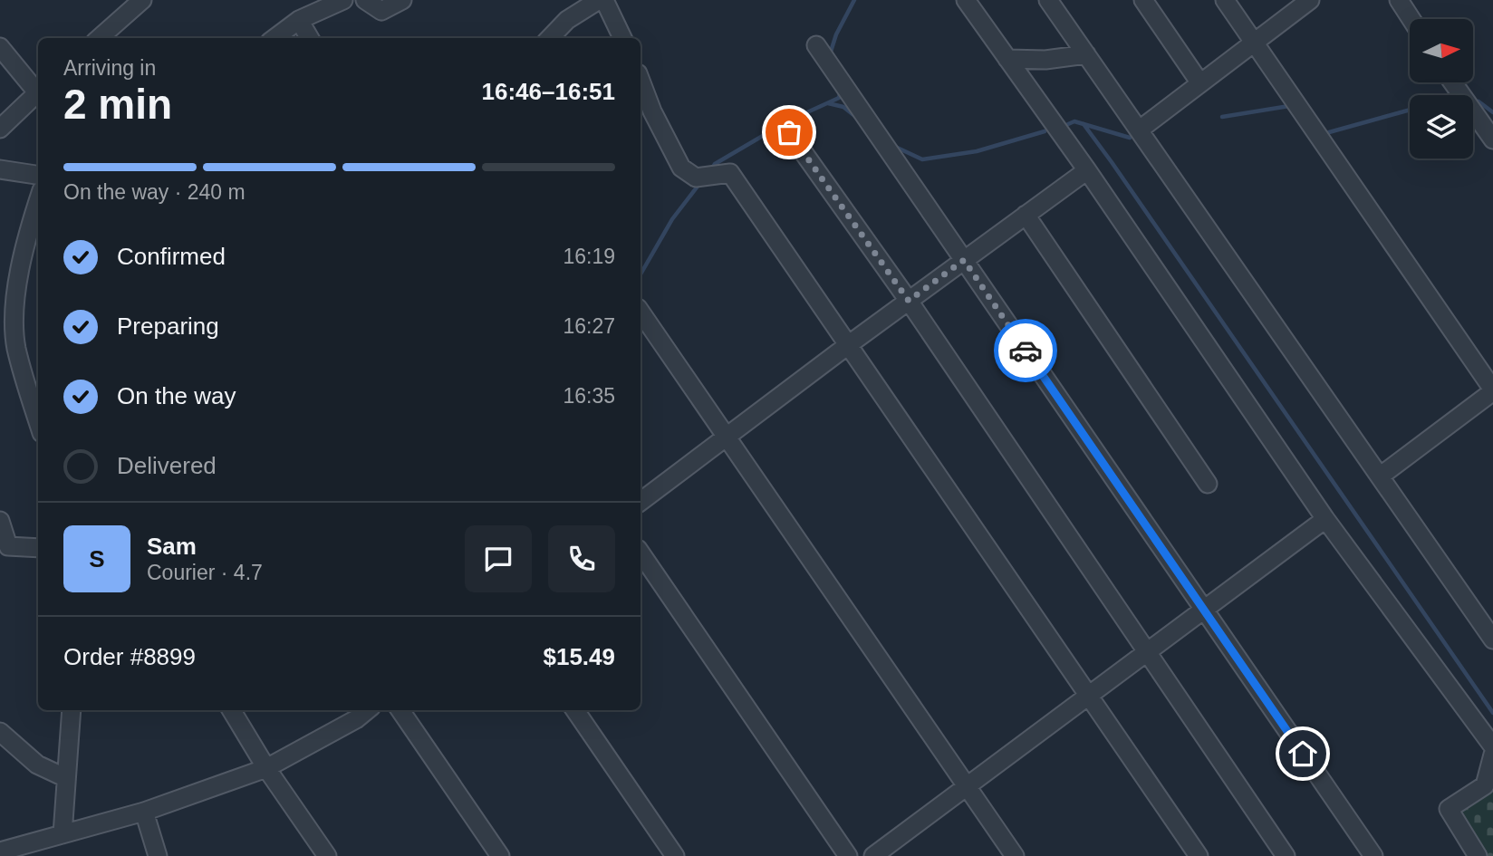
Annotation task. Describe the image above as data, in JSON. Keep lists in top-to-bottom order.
{
  "north": "right",
  "page": {
    "heading": ["2 min", "Arriving in", "16:46–16:51"],
    "panel": [
      "Sam",
      "Courier · 4.7",
      "Order #8899",
      "$15.49"
    ],
    "bar": "On the way · 240 m",
    "list": [
      ["Confirmed", "16:19"],
      ["Preparing", "16:27"],
      ["On the way", "16:35"],
      "Delivered"
    ],
    "round": "S"
  }
}
